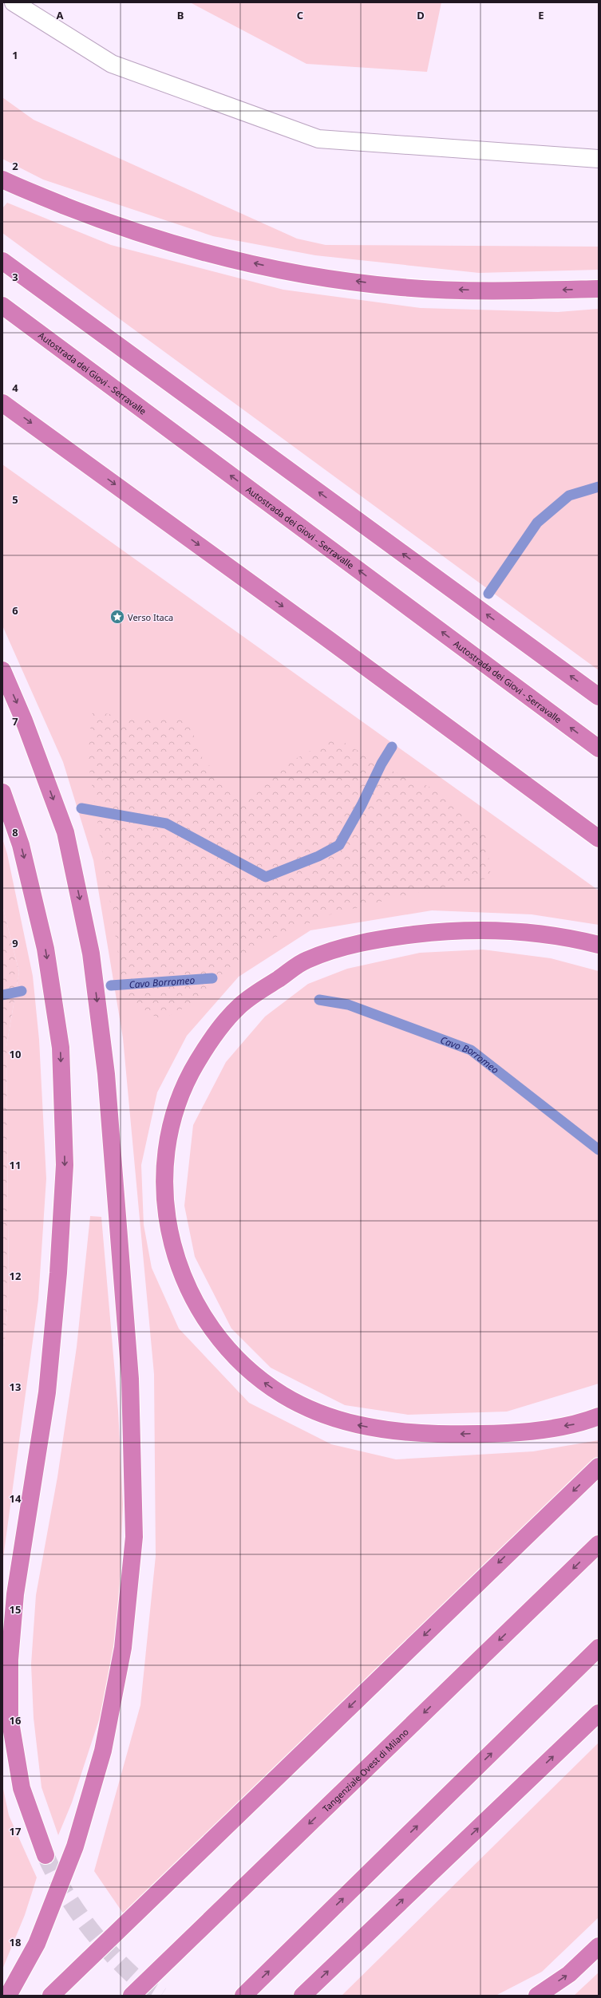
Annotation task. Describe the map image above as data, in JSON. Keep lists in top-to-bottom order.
{
  "streets": {
    "highway": ["Autostrada dei Giovi - Serravalle", "Tangenziale Ovest di Milano"]
  },
  "water": ["Cavo Borromeo"],
  "places": {
    "place": ["Verso Itaca"]
  },
  "grid": {
    "columns": [
      "A",
      "B",
      "C",
      "D",
      "E"
    ],
    "rows": [
      "1",
      "2",
      "3",
      "4",
      "5",
      "6",
      "7",
      "8",
      "9",
      "10",
      "11",
      "12",
      "13",
      "14",
      "15",
      "16",
      "17",
      "18"
    ]
  }
}
